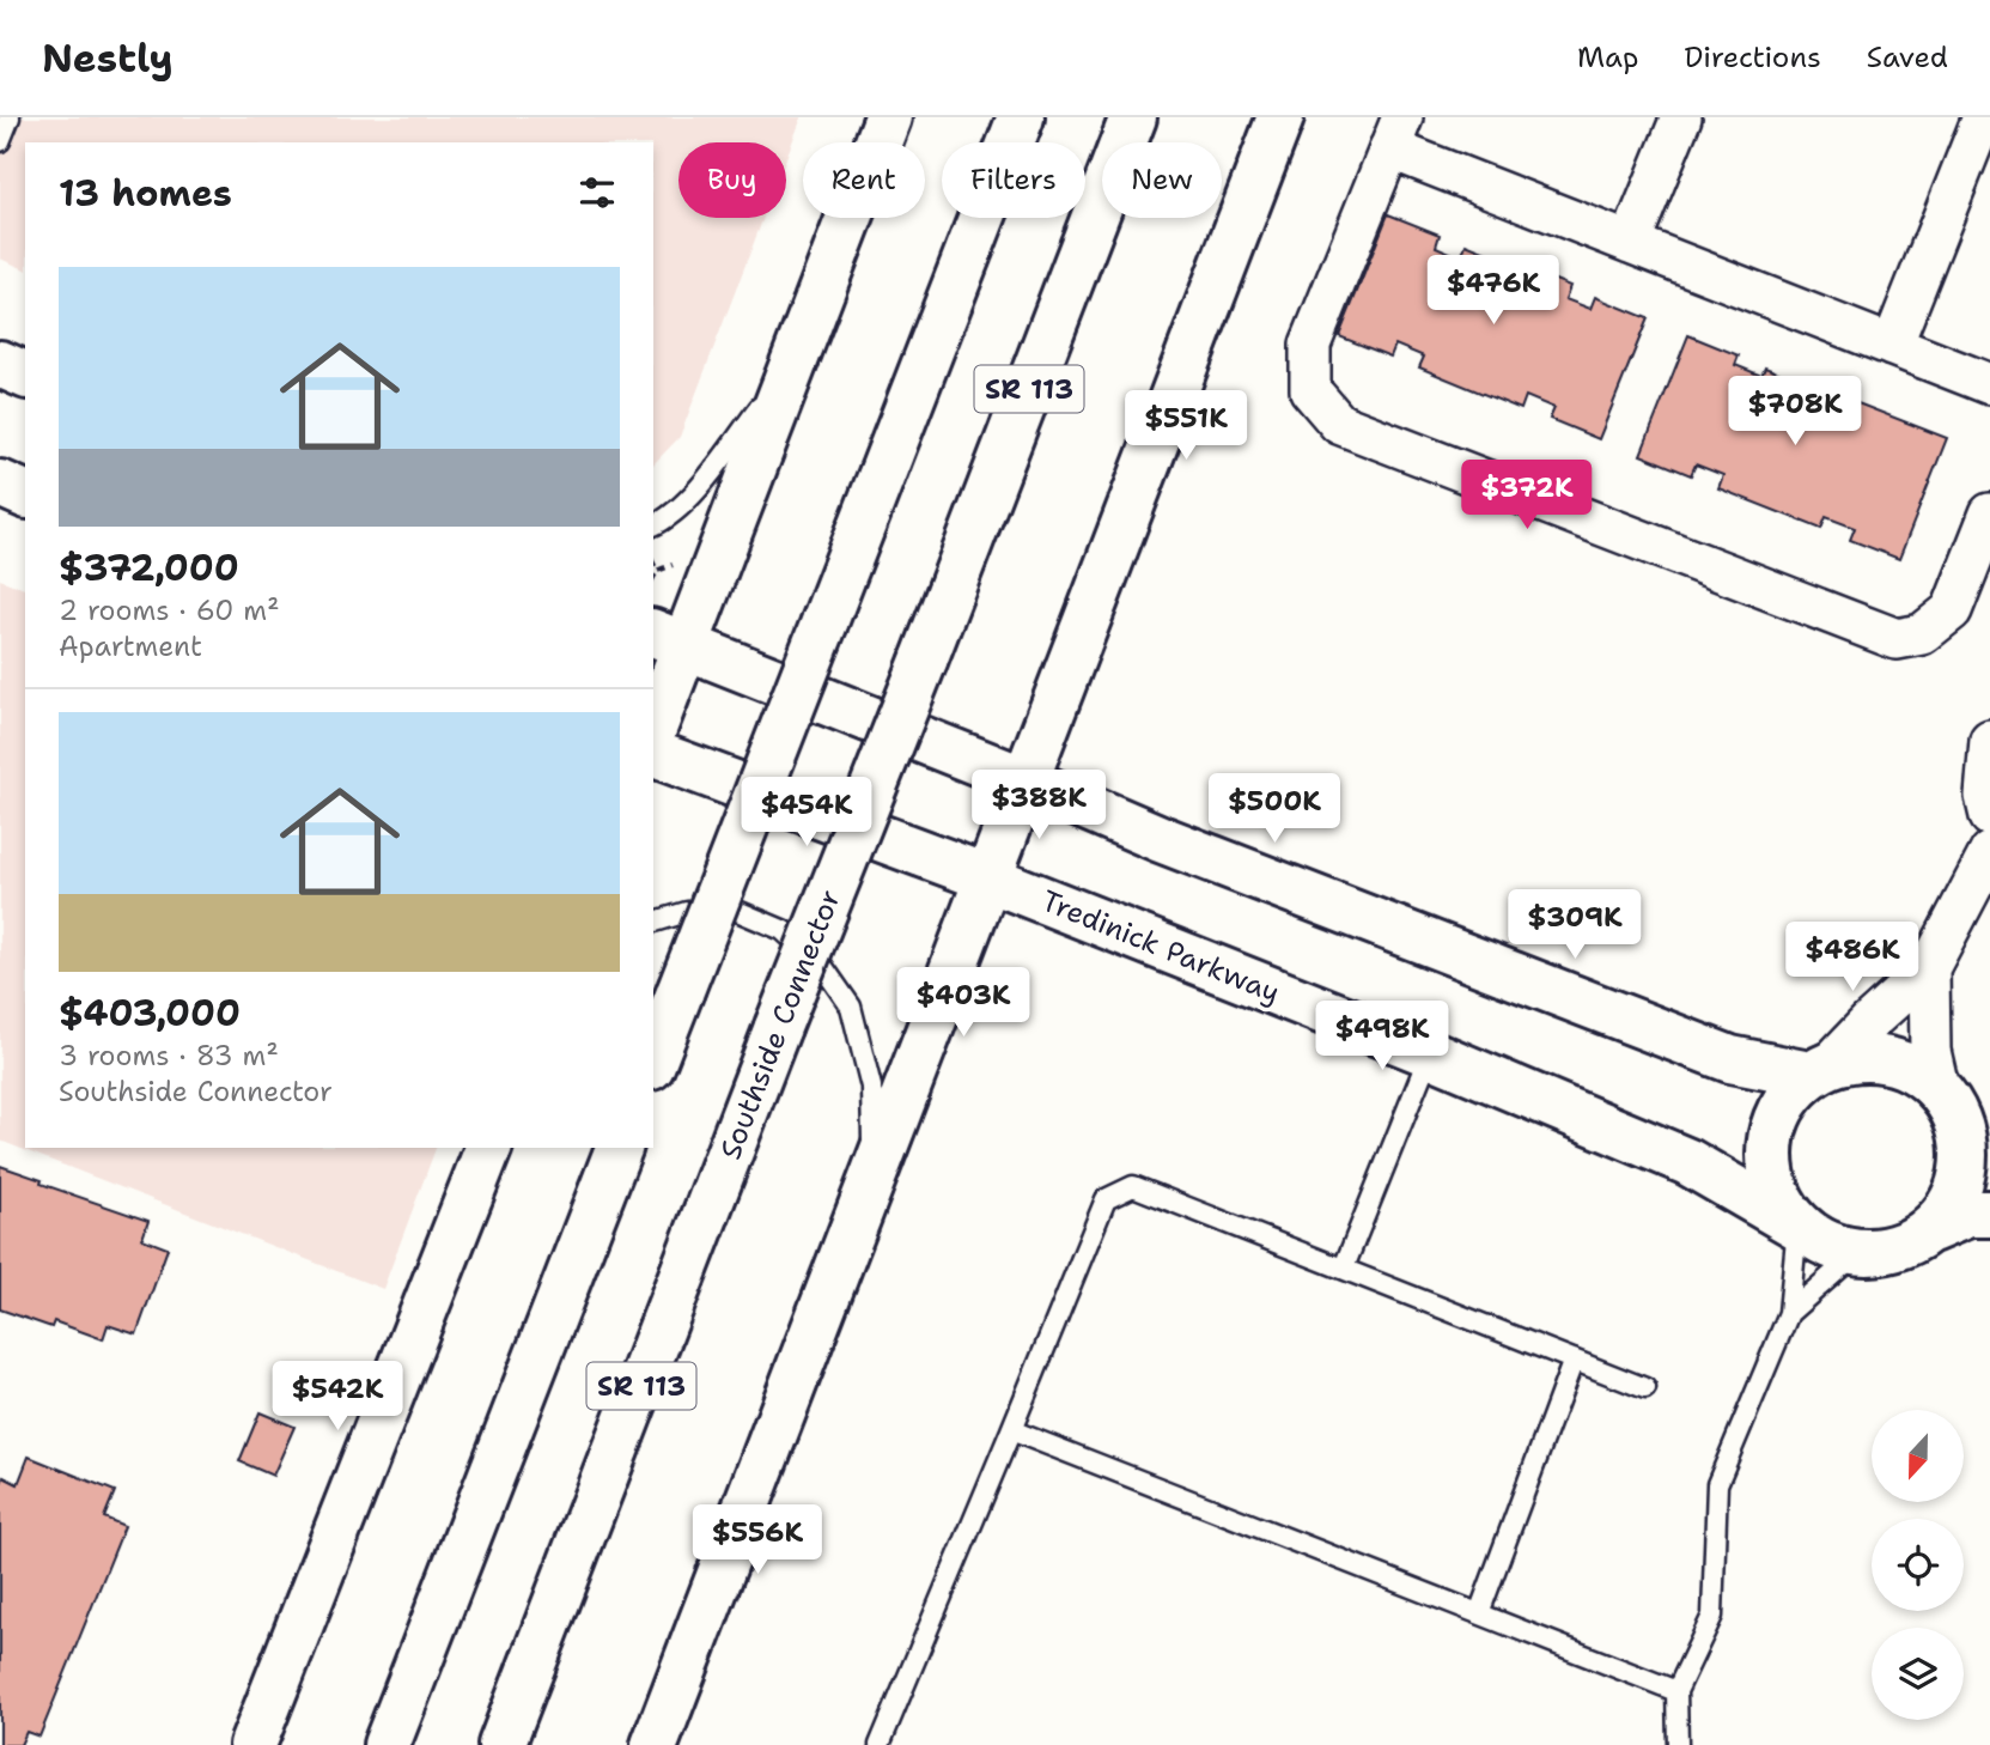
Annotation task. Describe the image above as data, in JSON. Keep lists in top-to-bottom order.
{
  "streets": {
    "main road": ["SR 113", "Tredinick Parkway", "Southside Connector"]
  },
  "north": "bottom",
  "page": {
    "header": "Nestly",
    "nav": ["Map", "Directions", "Saved"],
    "chip": [
      "Buy",
      "Rent",
      "Filters",
      "New"
    ],
    "heading": "13 homes",
    "list": [
      {
        "name": "$372,000",
        "note": "2 rooms · 60 m² · Apartment"
      },
      {
        "name": "$403,000",
        "note": "3 rooms · 83 m² · Southside Connector"
      }
    ],
    "price": [
      "$476K",
      "$708K",
      "$551K",
      "$372K",
      "$388K",
      "$500K",
      "$454K",
      "$309K",
      "$486K",
      "$403K",
      "$498K",
      "$542K",
      "$556K"
    ]
  }
}
